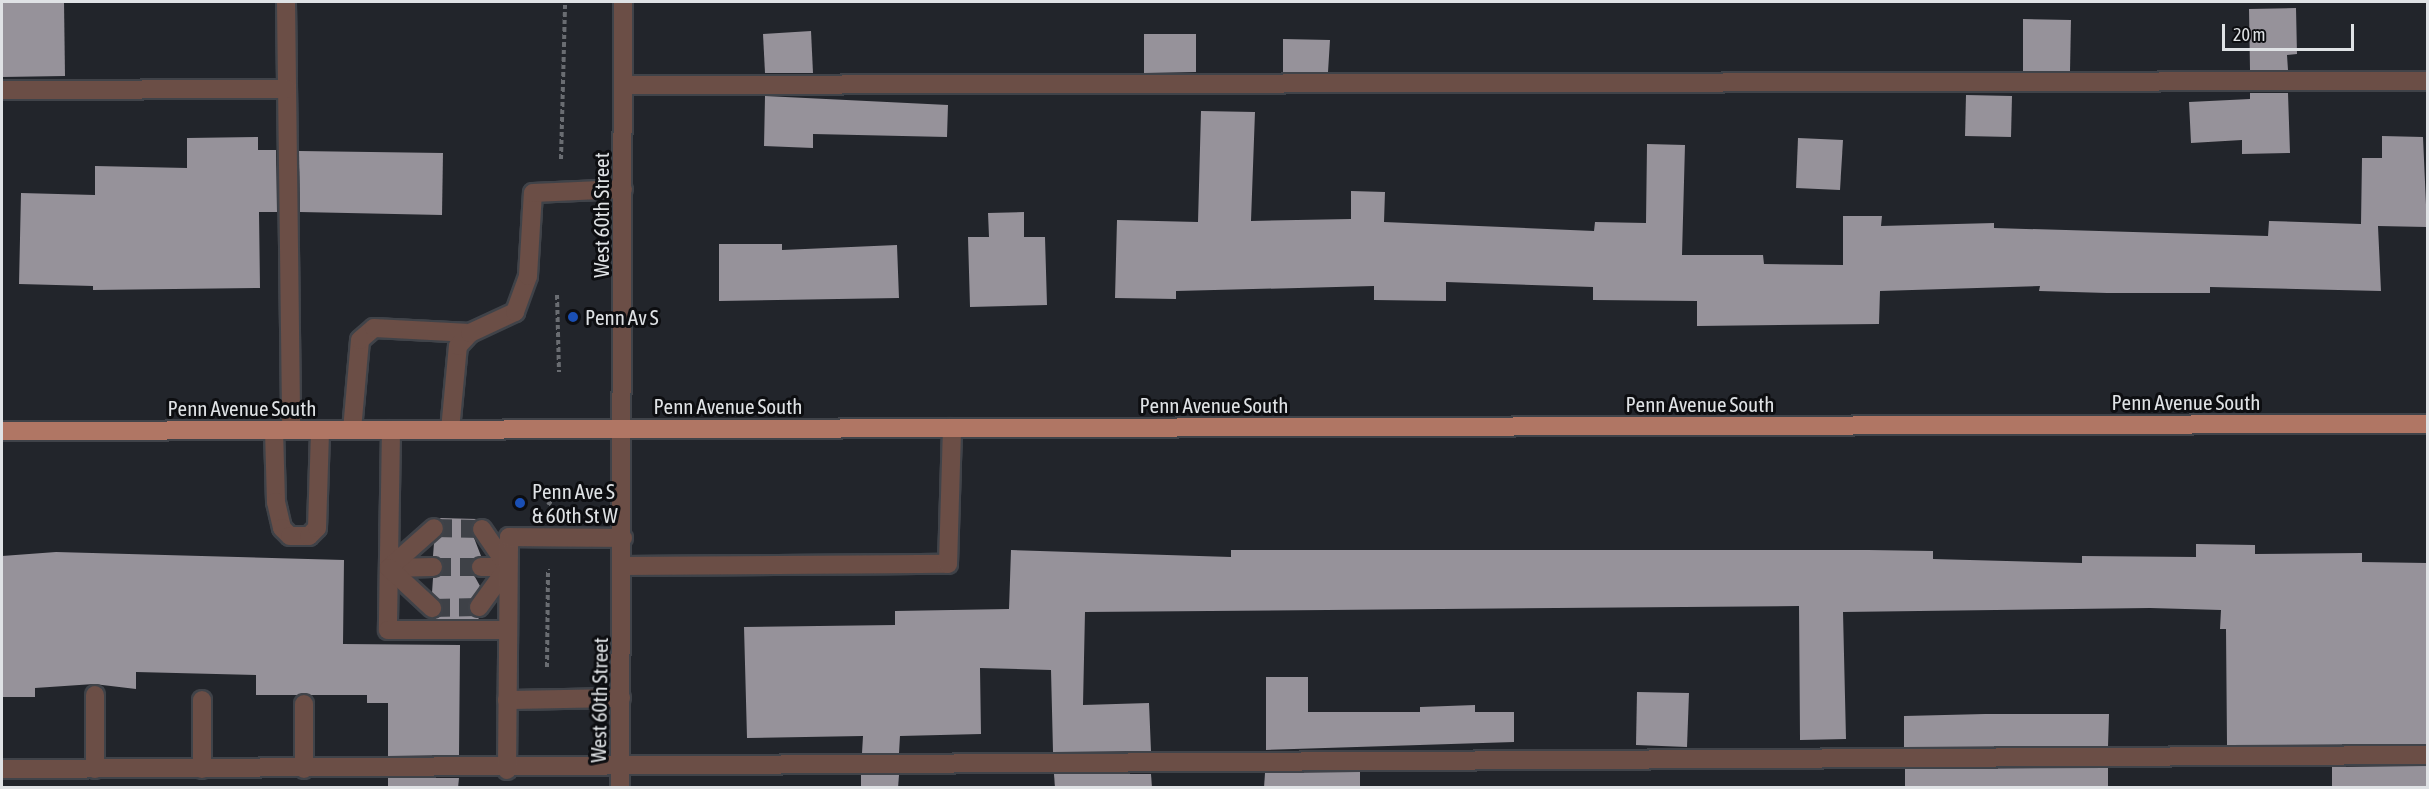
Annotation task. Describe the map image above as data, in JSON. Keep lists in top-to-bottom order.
{
  "streets": {
    "main road": ["Penn Avenue South"],
    "street": ["West 60th Street"]
  },
  "crossings": [
    ["West 60th Street", "Penn Avenue South"]
  ],
  "places": ["Penn Av S", "Penn Ave S & 60th St W"],
  "scale_bar": "20 m"
}
